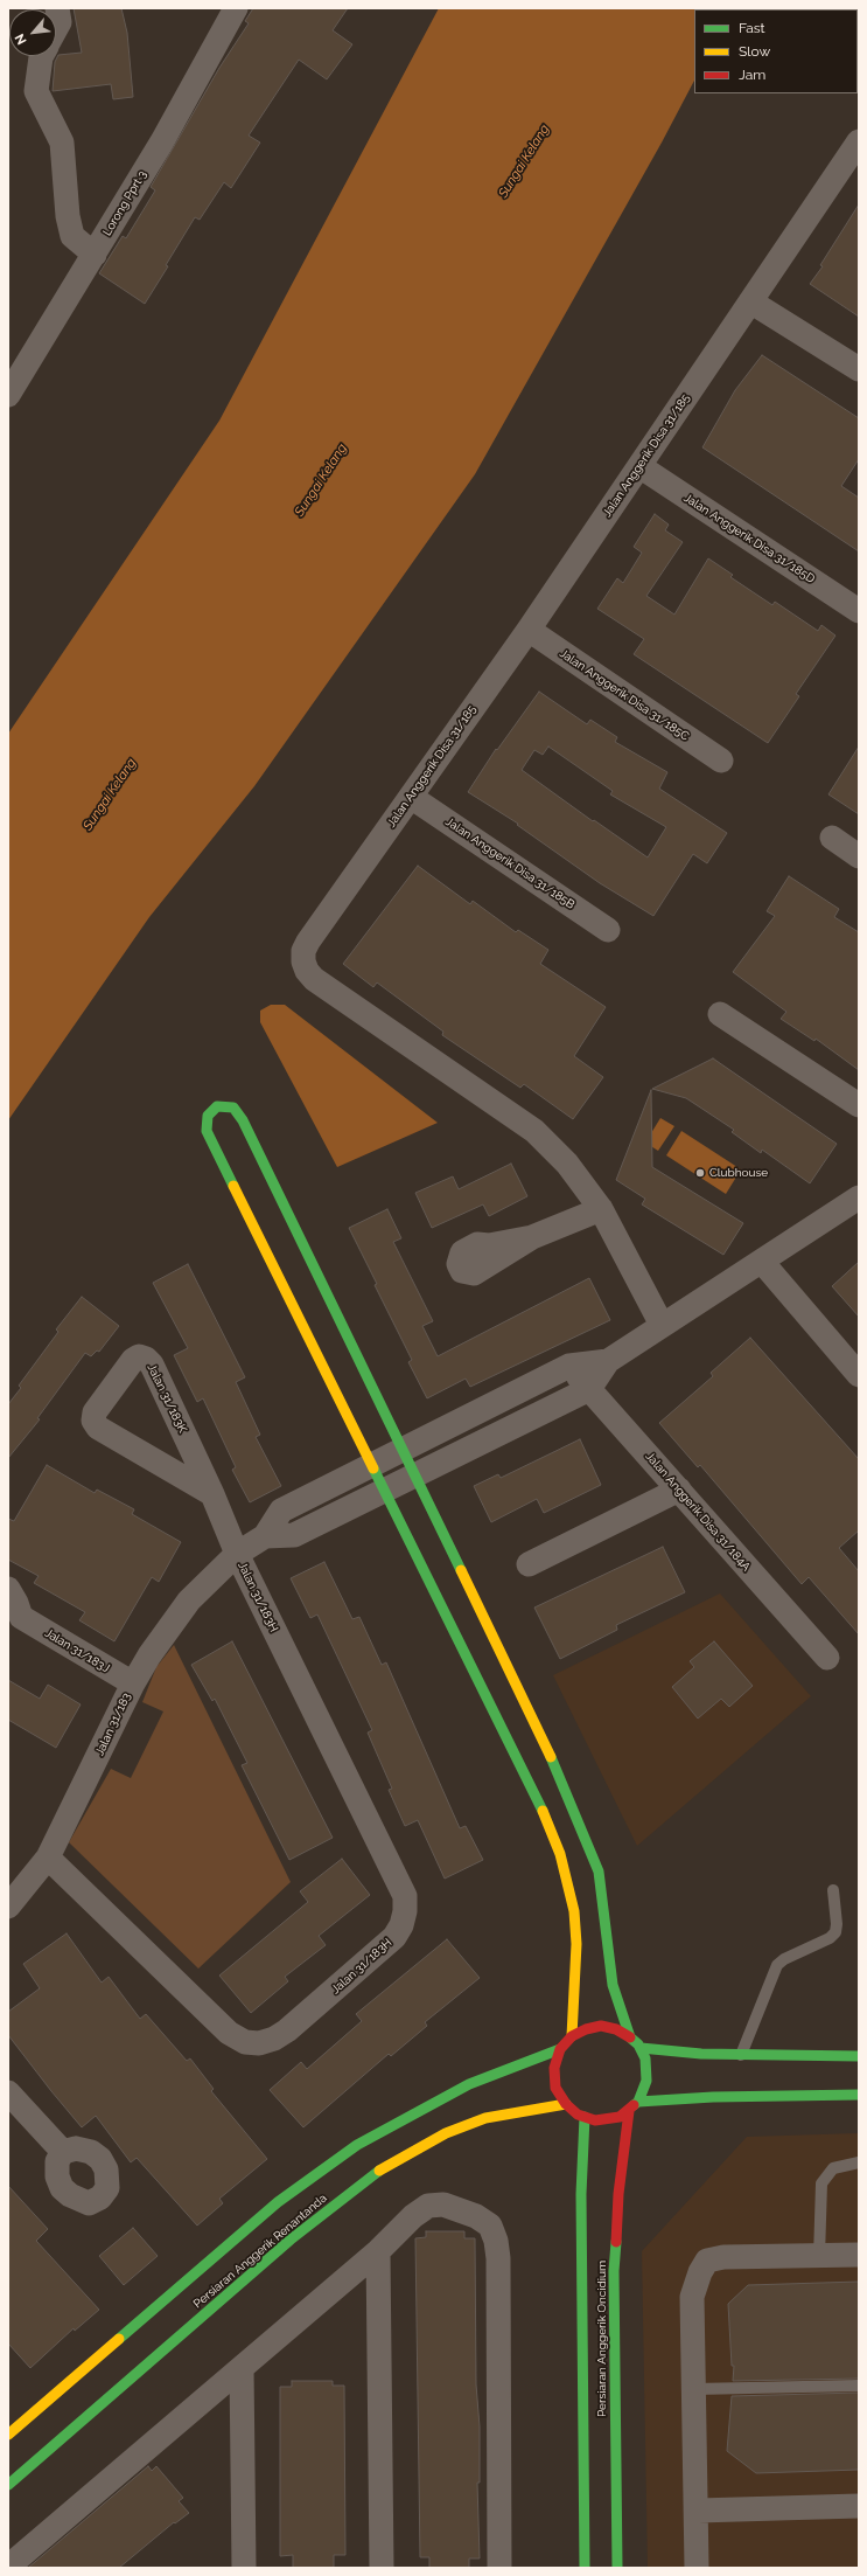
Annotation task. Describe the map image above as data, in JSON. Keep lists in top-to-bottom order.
{
  "streets": {
    "main road": ["Persiaran Anggerik Renantanda", "Persiaran Anggerik Oncidium"],
    "street": [
      "Lorong Pprt 3",
      "Jalan Anggerik Disa 31/185",
      "Jalan Anggerik Disa 31/185D",
      "Jalan Anggerik Disa 31/185C",
      "Jalan Anggerik Disa 31/185B",
      "Jalan 31/183K",
      "Jalan Anggerik Disa 31/184A",
      "Jalan 31/183H",
      "Jalan 31/183J",
      "Jalan 31/183"
    ]
  },
  "crossings": [
    ["Jalan Anggerik Disa 31/185", "Jalan Anggerik Disa 31/185D"],
    ["Jalan Anggerik Disa 31/185", "Jalan Anggerik Disa 31/185C"],
    ["Jalan Anggerik Disa 31/185", "Jalan Anggerik Disa 31/185B"],
    ["Jalan 31/183K", "Jalan 31/183H"],
    ["Jalan 31/183K", "Jalan 31/183"],
    ["Jalan 31/183H", "Jalan 31/183"],
    ["Jalan 31/183J", "Jalan 31/183"],
    ["Persiaran Anggerik Renantanda", "Persiaran Anggerik Oncidium"]
  ],
  "water": ["Sungai Kelang"],
  "places": ["Clubhouse"],
  "legend": ["Fast", "Slow", "Jam"],
  "north": "bottom left"
}
